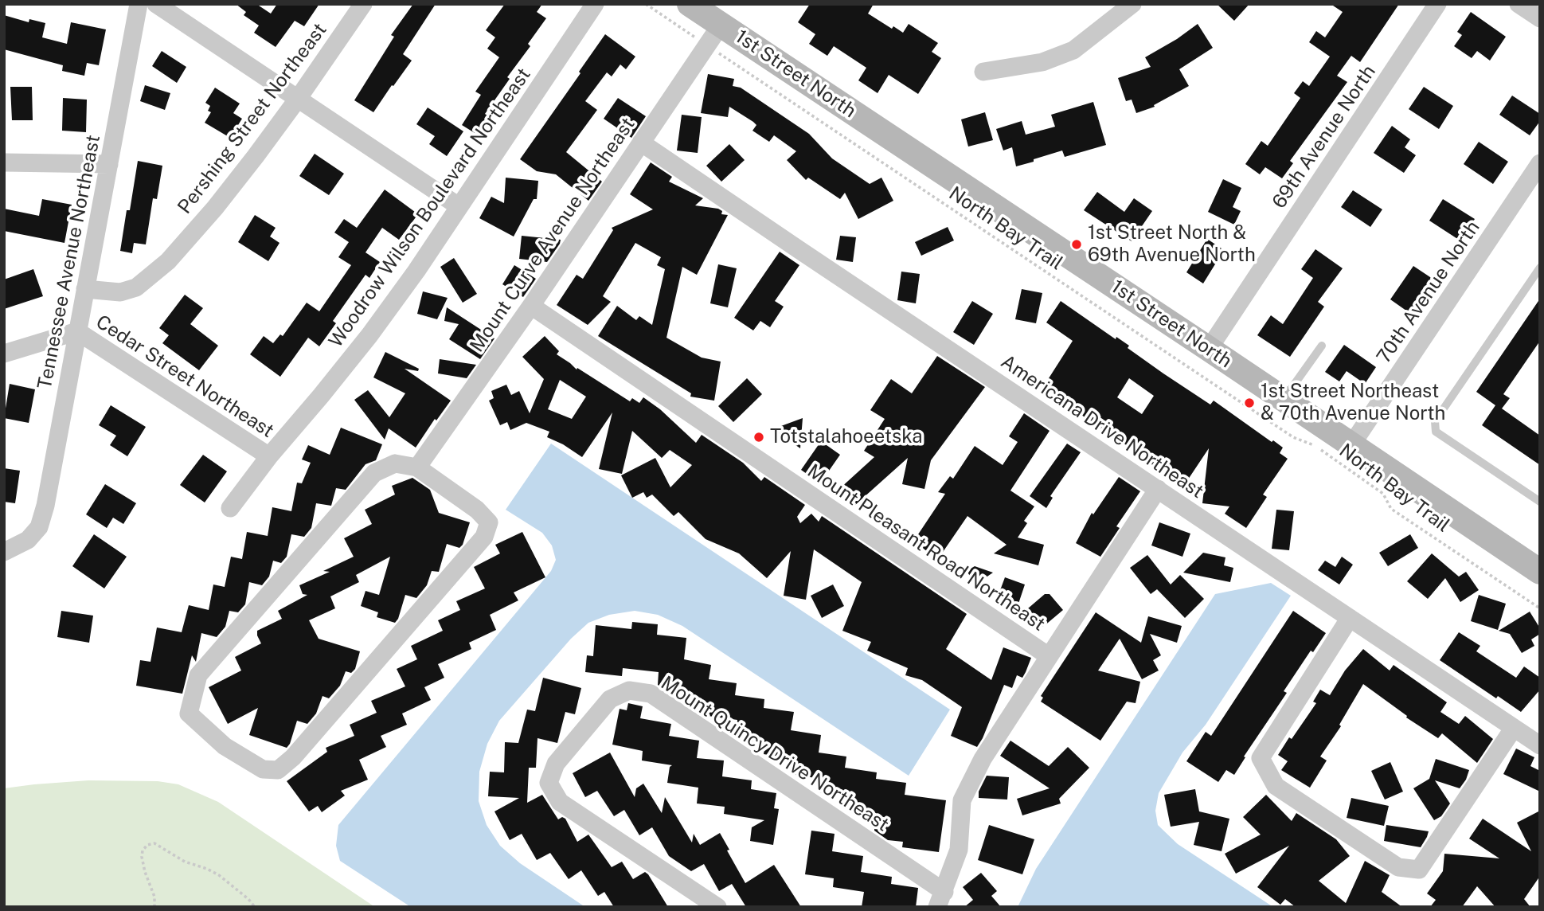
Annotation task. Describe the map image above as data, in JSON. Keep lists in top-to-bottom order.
{
  "streets": {
    "street": [
      "1st Street North",
      "Pershing Street Northeast",
      "69th Avenue North",
      "Woodrow Wilson Boulevard Northeast",
      "Mount Curve Avenue Northeast",
      "Tennessee Avenue Northeast",
      "70th Avenue North",
      "Cedar Street Northeast",
      "Americana Drive Northeast",
      "Mount Pleasant Road Northeast",
      "Mount Quincy Drive Northeast"
    ],
    "path": ["North Bay Trail"]
  },
  "crossings": [
    ["1st Street North", "69th Avenue North"],
    ["1st Street North", "Mount Curve Avenue Northeast"],
    ["1st Street North", "70th Avenue North"],
    ["Pershing Street Northeast", "Tennessee Avenue Northeast"],
    ["Woodrow Wilson Boulevard Northeast", "Cedar Street Northeast"],
    ["North Bay Trail", "Mount Curve Avenue Northeast"],
    ["Mount Curve Avenue Northeast", "Americana Drive Northeast"],
    ["Mount Curve Avenue Northeast", "Mount Pleasant Road Northeast"],
    ["Tennessee Avenue Northeast", "Cedar Street Northeast"]
  ],
  "places": ["1st Street North & 69th Avenue North", "1st Street Northeast & 70th Avenue North", "Totstalahoeetska"]
}
